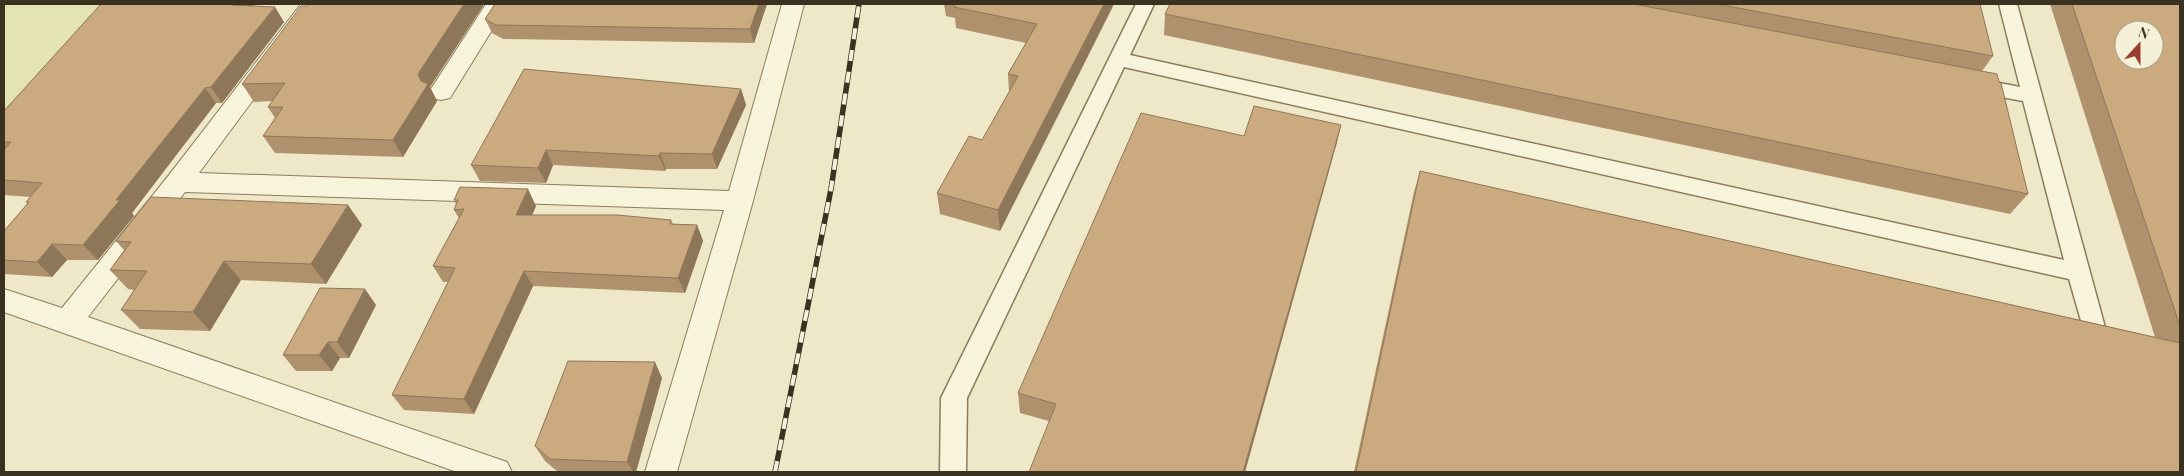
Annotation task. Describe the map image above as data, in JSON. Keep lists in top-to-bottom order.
{
  "north": "top"
}
